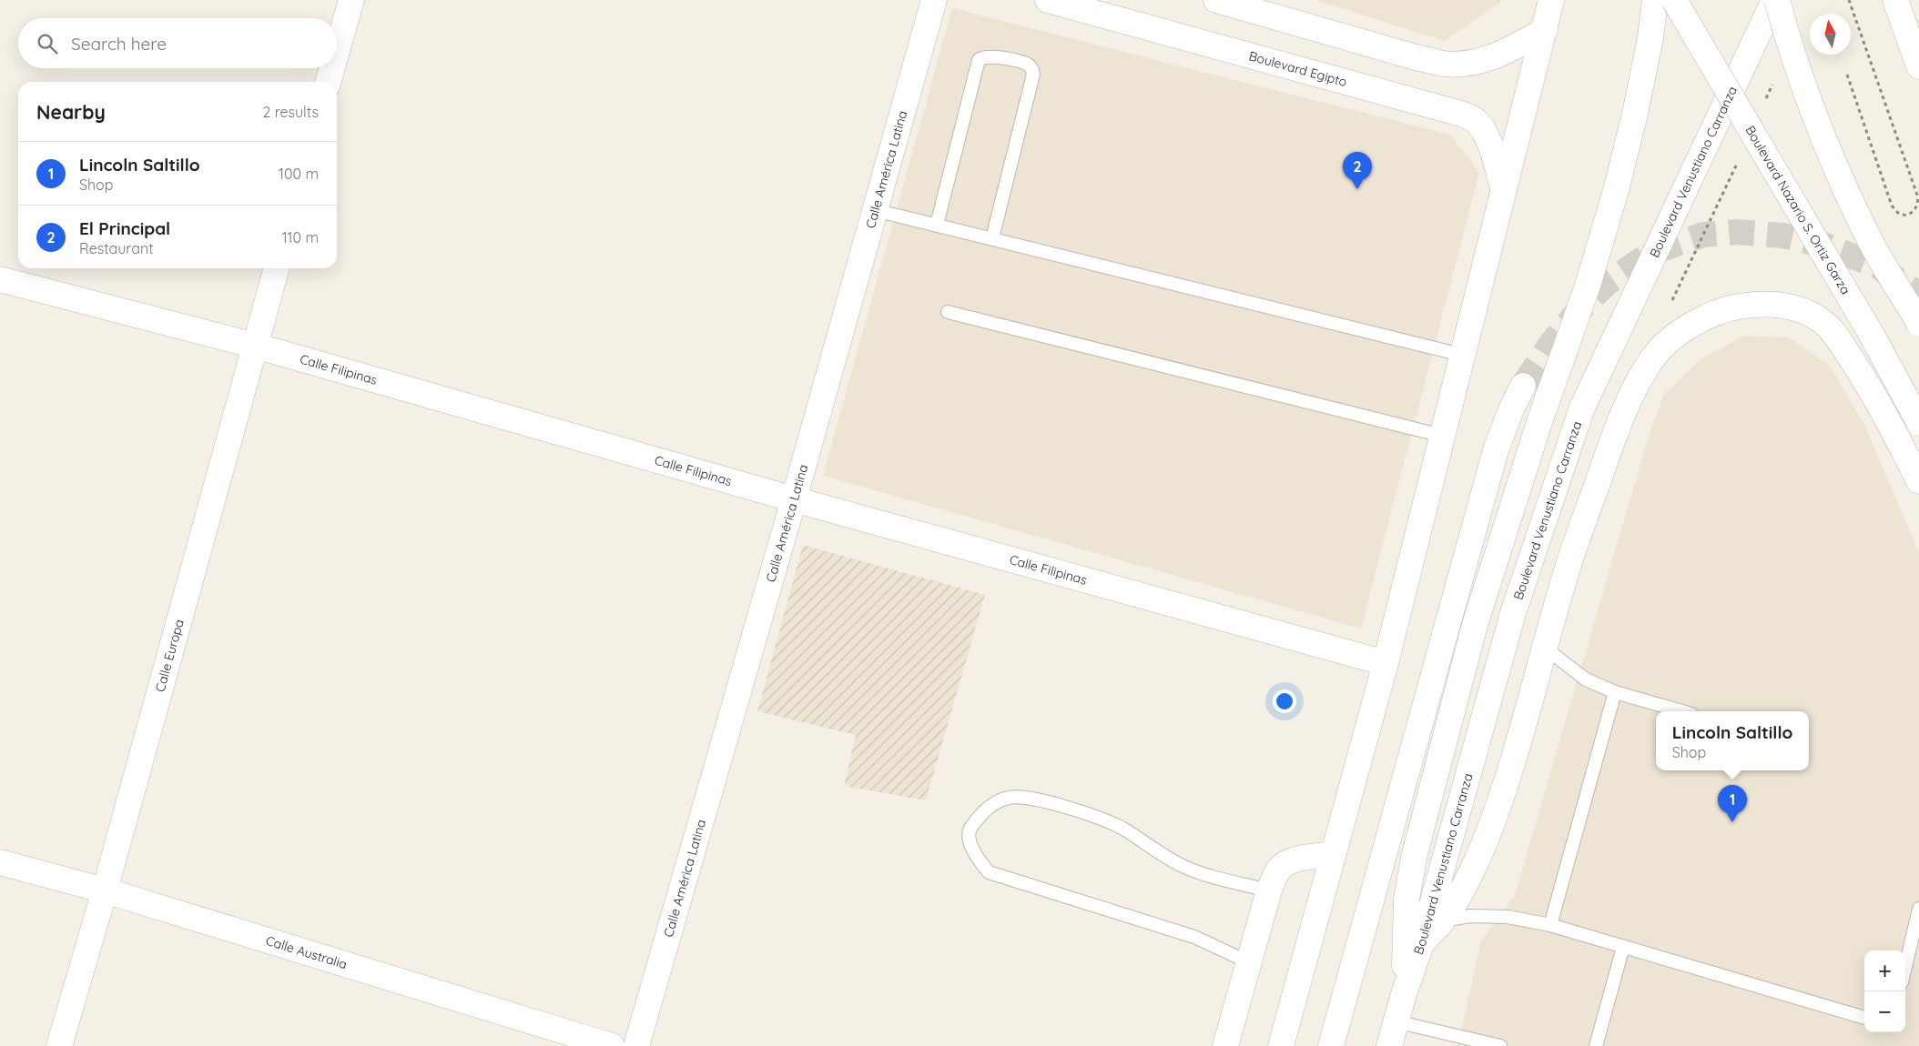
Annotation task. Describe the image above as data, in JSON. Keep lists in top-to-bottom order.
{
  "streets": {
    "main road": [
      "Boulevard Egipto",
      "Calle América Latina",
      "Boulevard Venustiano Carranza",
      "Boulevard Nazario S. Ortiz Garza",
      "Calle Filipinas",
      "Calle Europa",
      "Calle Australia"
    ]
  },
  "crossings": [
    ["Calle América Latina", "Calle Filipinas"],
    ["Calle Filipinas", "Calle Europa"],
    ["Calle Europa", "Calle Australia"]
  ],
  "north": "top",
  "page": {
    "search": "Search here",
    "heading": ["Nearby", "2 results"],
    "list": [
      {
        "mark": "1",
        "name": "Lincoln Saltillo",
        "note": "Shop",
        "value": "100 m"
      },
      {
        "mark": "2",
        "name": "El Principal",
        "note": "Restaurant",
        "value": "110 m"
      }
    ],
    "pins": ["2", "1"],
    "popup": ["Lincoln Saltillo", "Shop"],
    "map_buttons": ["+", "−"]
  }
}
